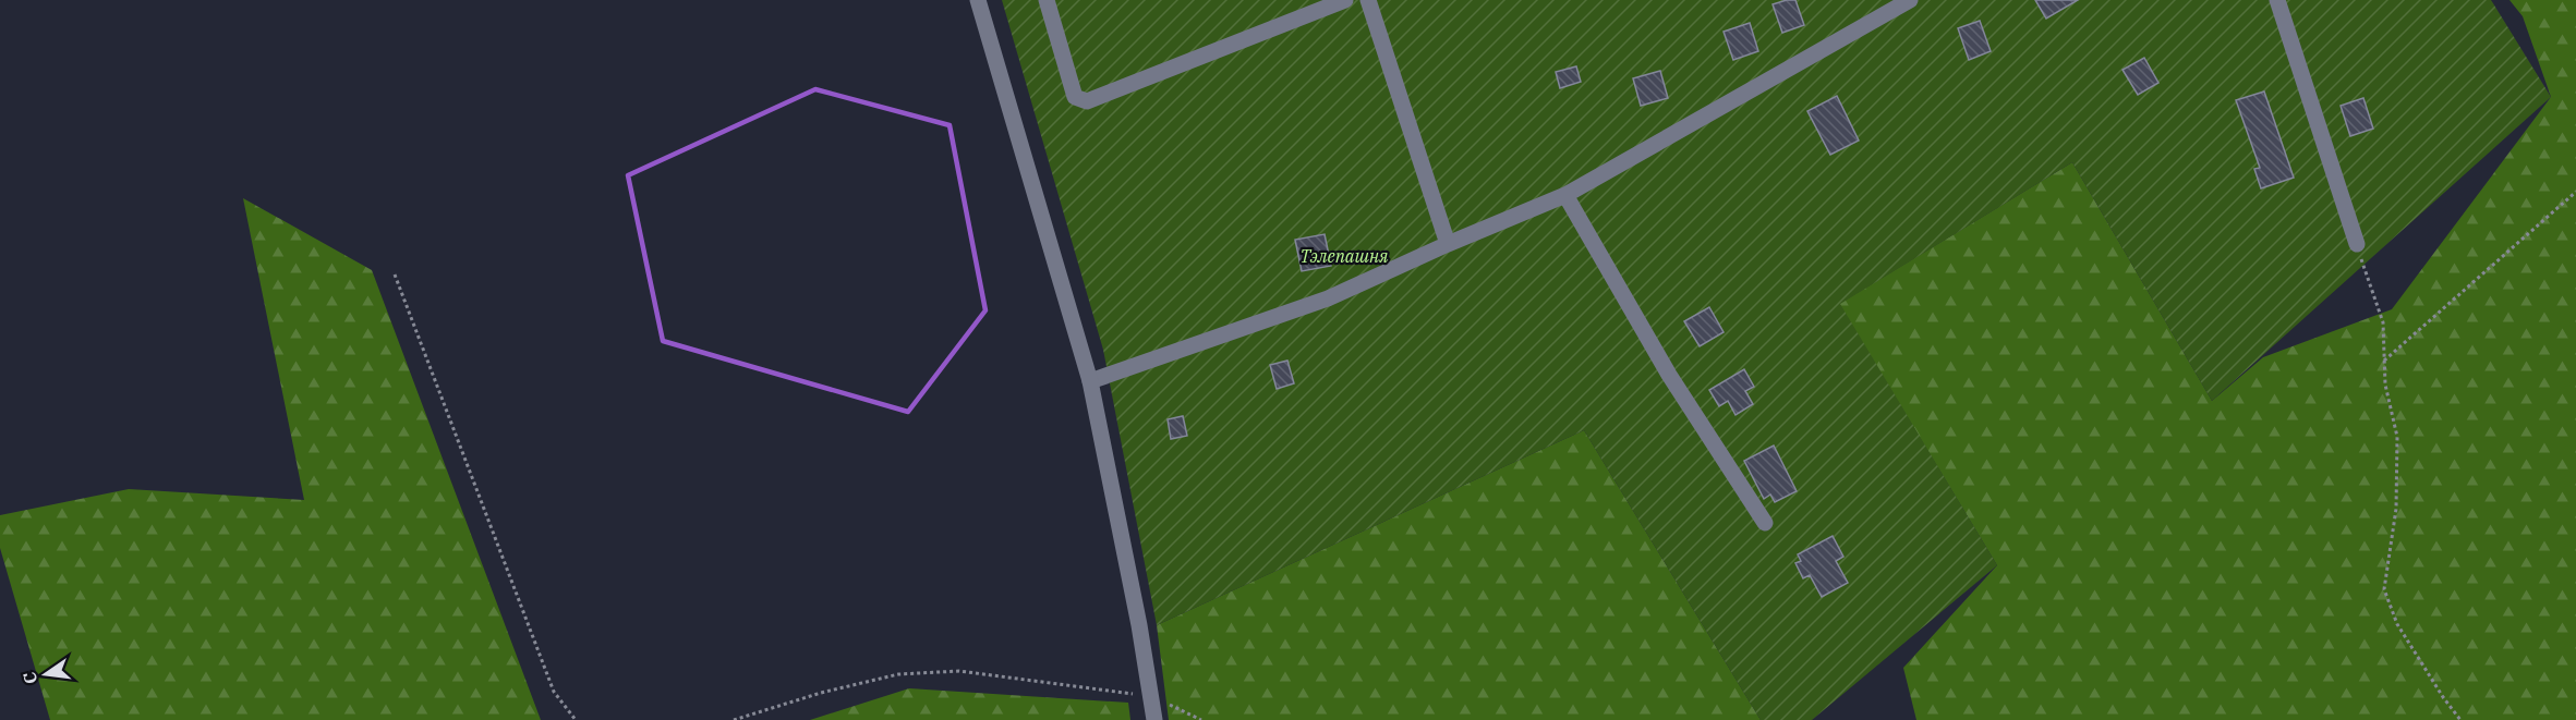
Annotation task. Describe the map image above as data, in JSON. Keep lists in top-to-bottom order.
{
  "parks": ["Тэлепашня"],
  "north": "left"
}
